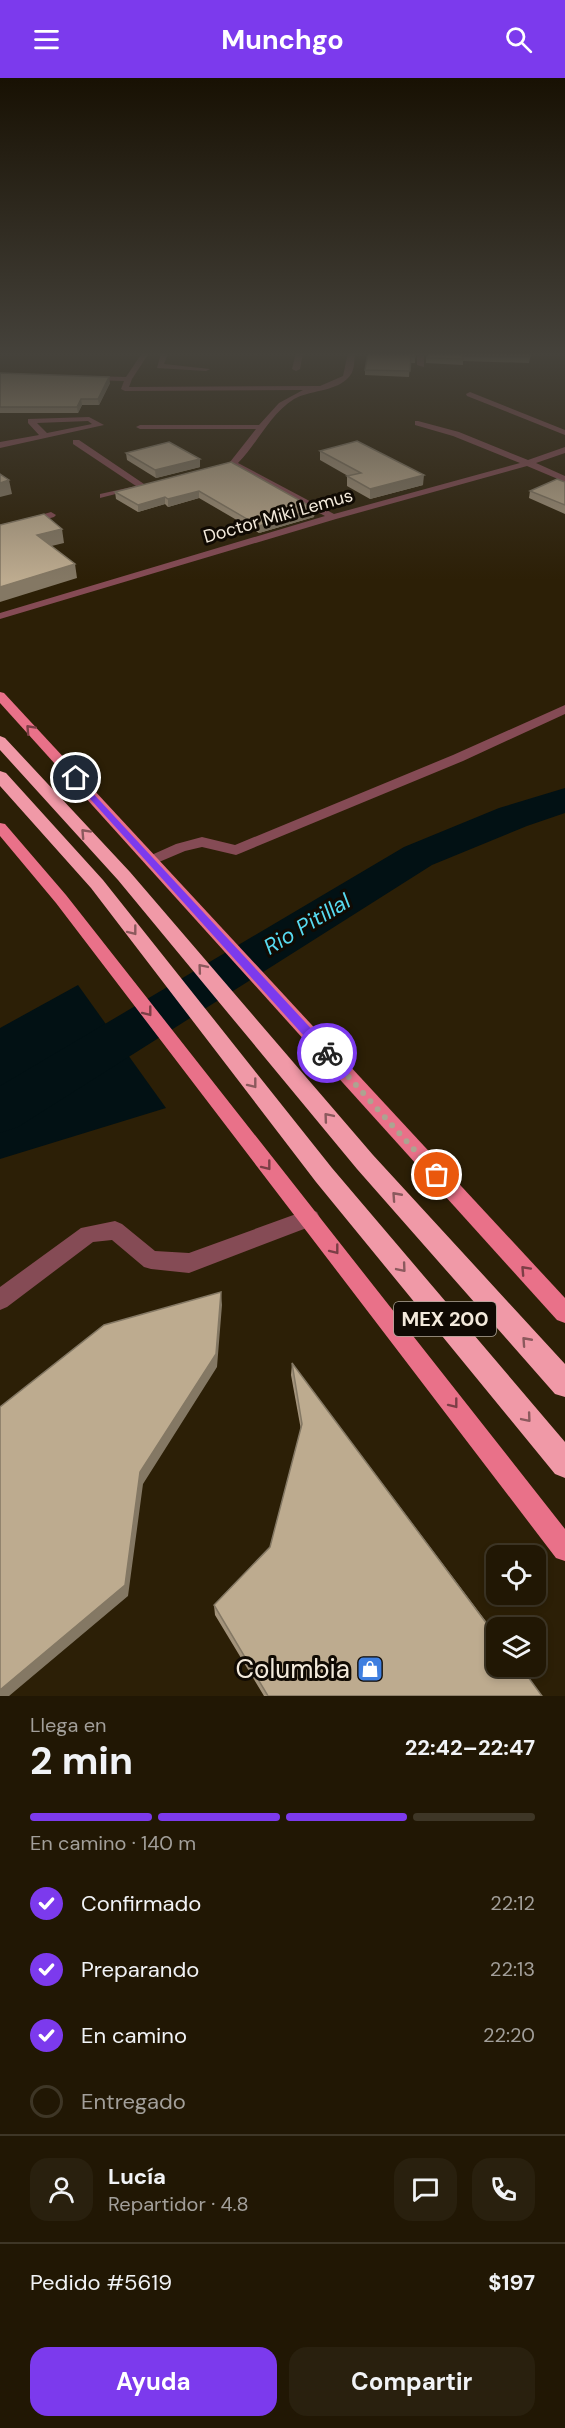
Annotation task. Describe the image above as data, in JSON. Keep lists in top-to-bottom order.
{
  "streets": {
    "highway": ["MEX 200"],
    "street": ["Doctor Miki Lemus"]
  },
  "water": ["Rio Pitillal"],
  "places": {
    "shop": ["Columbia"]
  },
  "page": {
    "header": "Munchgo",
    "heading": ["2 min", "Llega en", "22:42–22:47"],
    "panel": [
      "Lucía",
      "Repartidor · 4.8",
      "Pedido #5619",
      "$197"
    ],
    "bar": "En camino · 140 m",
    "list": [
      ["Confirmado", "22:12"],
      ["Preparando", "22:13"],
      ["En camino", "22:20"],
      "Entregado"
    ],
    "buttons": ["Ayuda", "Compartir"]
  }
}
